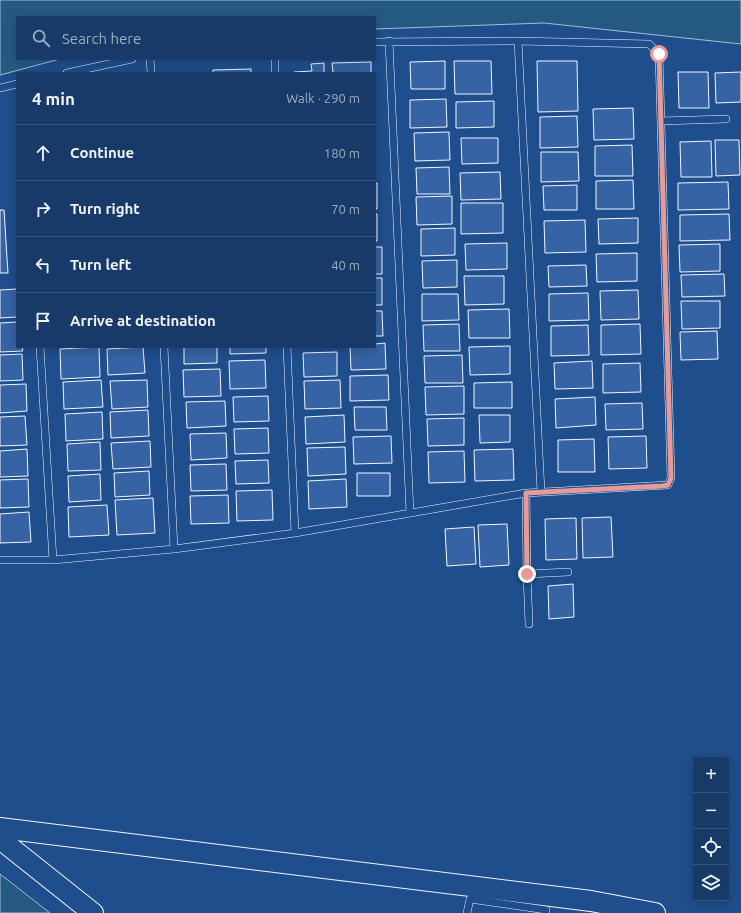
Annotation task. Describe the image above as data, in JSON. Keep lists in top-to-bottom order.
{
  "page": {
    "search": "Search here",
    "heading": ["4 min", "Walk · 290 m"],
    "list": [
      ["Continue", "180 m"],
      ["Turn right", "70 m"],
      ["Turn left", "40 m"],
      "Arrive at destination"
    ],
    "map_buttons": ["+", "−"]
  }
}
